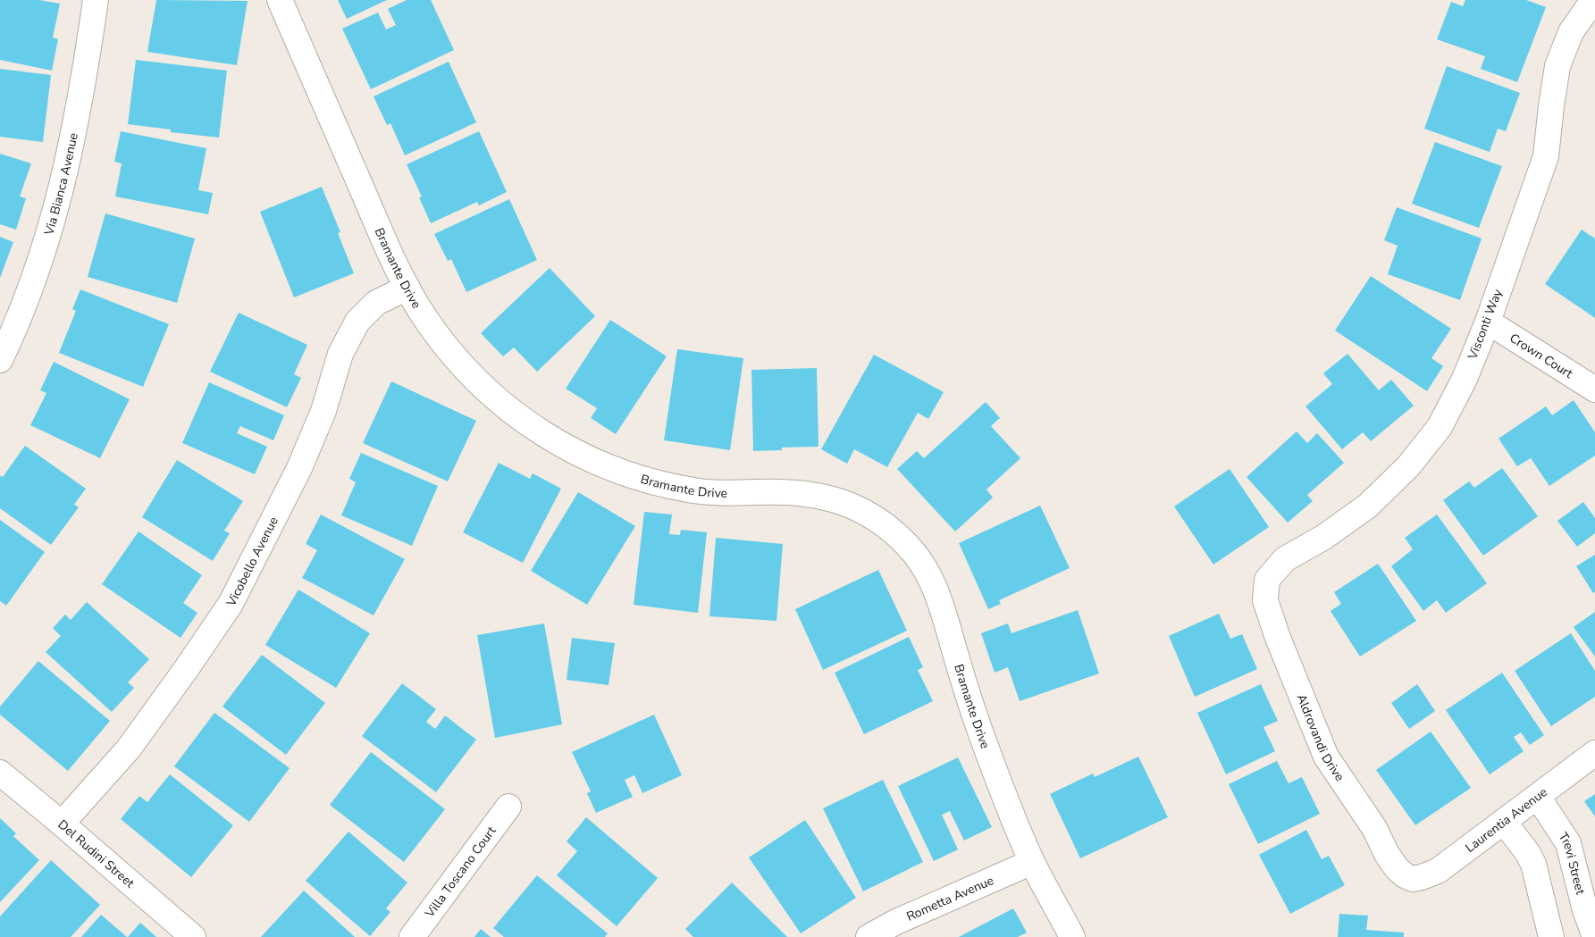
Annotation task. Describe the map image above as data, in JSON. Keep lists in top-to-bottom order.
{
  "streets": {
    "street": [
      "Via Bianca Avenue",
      "Bramante Drive",
      "Visconti Way",
      "Crown Court",
      "Vicobello Avenue",
      "Aldrovandi Drive",
      "Laurentia Avenue",
      "Del Rudini Street",
      "Trevi Street",
      "Villa Toscano Court",
      "Rometta Avenue"
    ]
  },
  "crossings": [
    ["Bramante Drive", "Vicobello Avenue"],
    ["Bramante Drive", "Rometta Avenue"],
    ["Visconti Way", "Crown Court"],
    ["Visconti Way", "Aldrovandi Drive"],
    ["Vicobello Avenue", "Del Rudini Street"],
    ["Aldrovandi Drive", "Laurentia Avenue"],
    ["Laurentia Avenue", "Trevi Street"]
  ]
}
